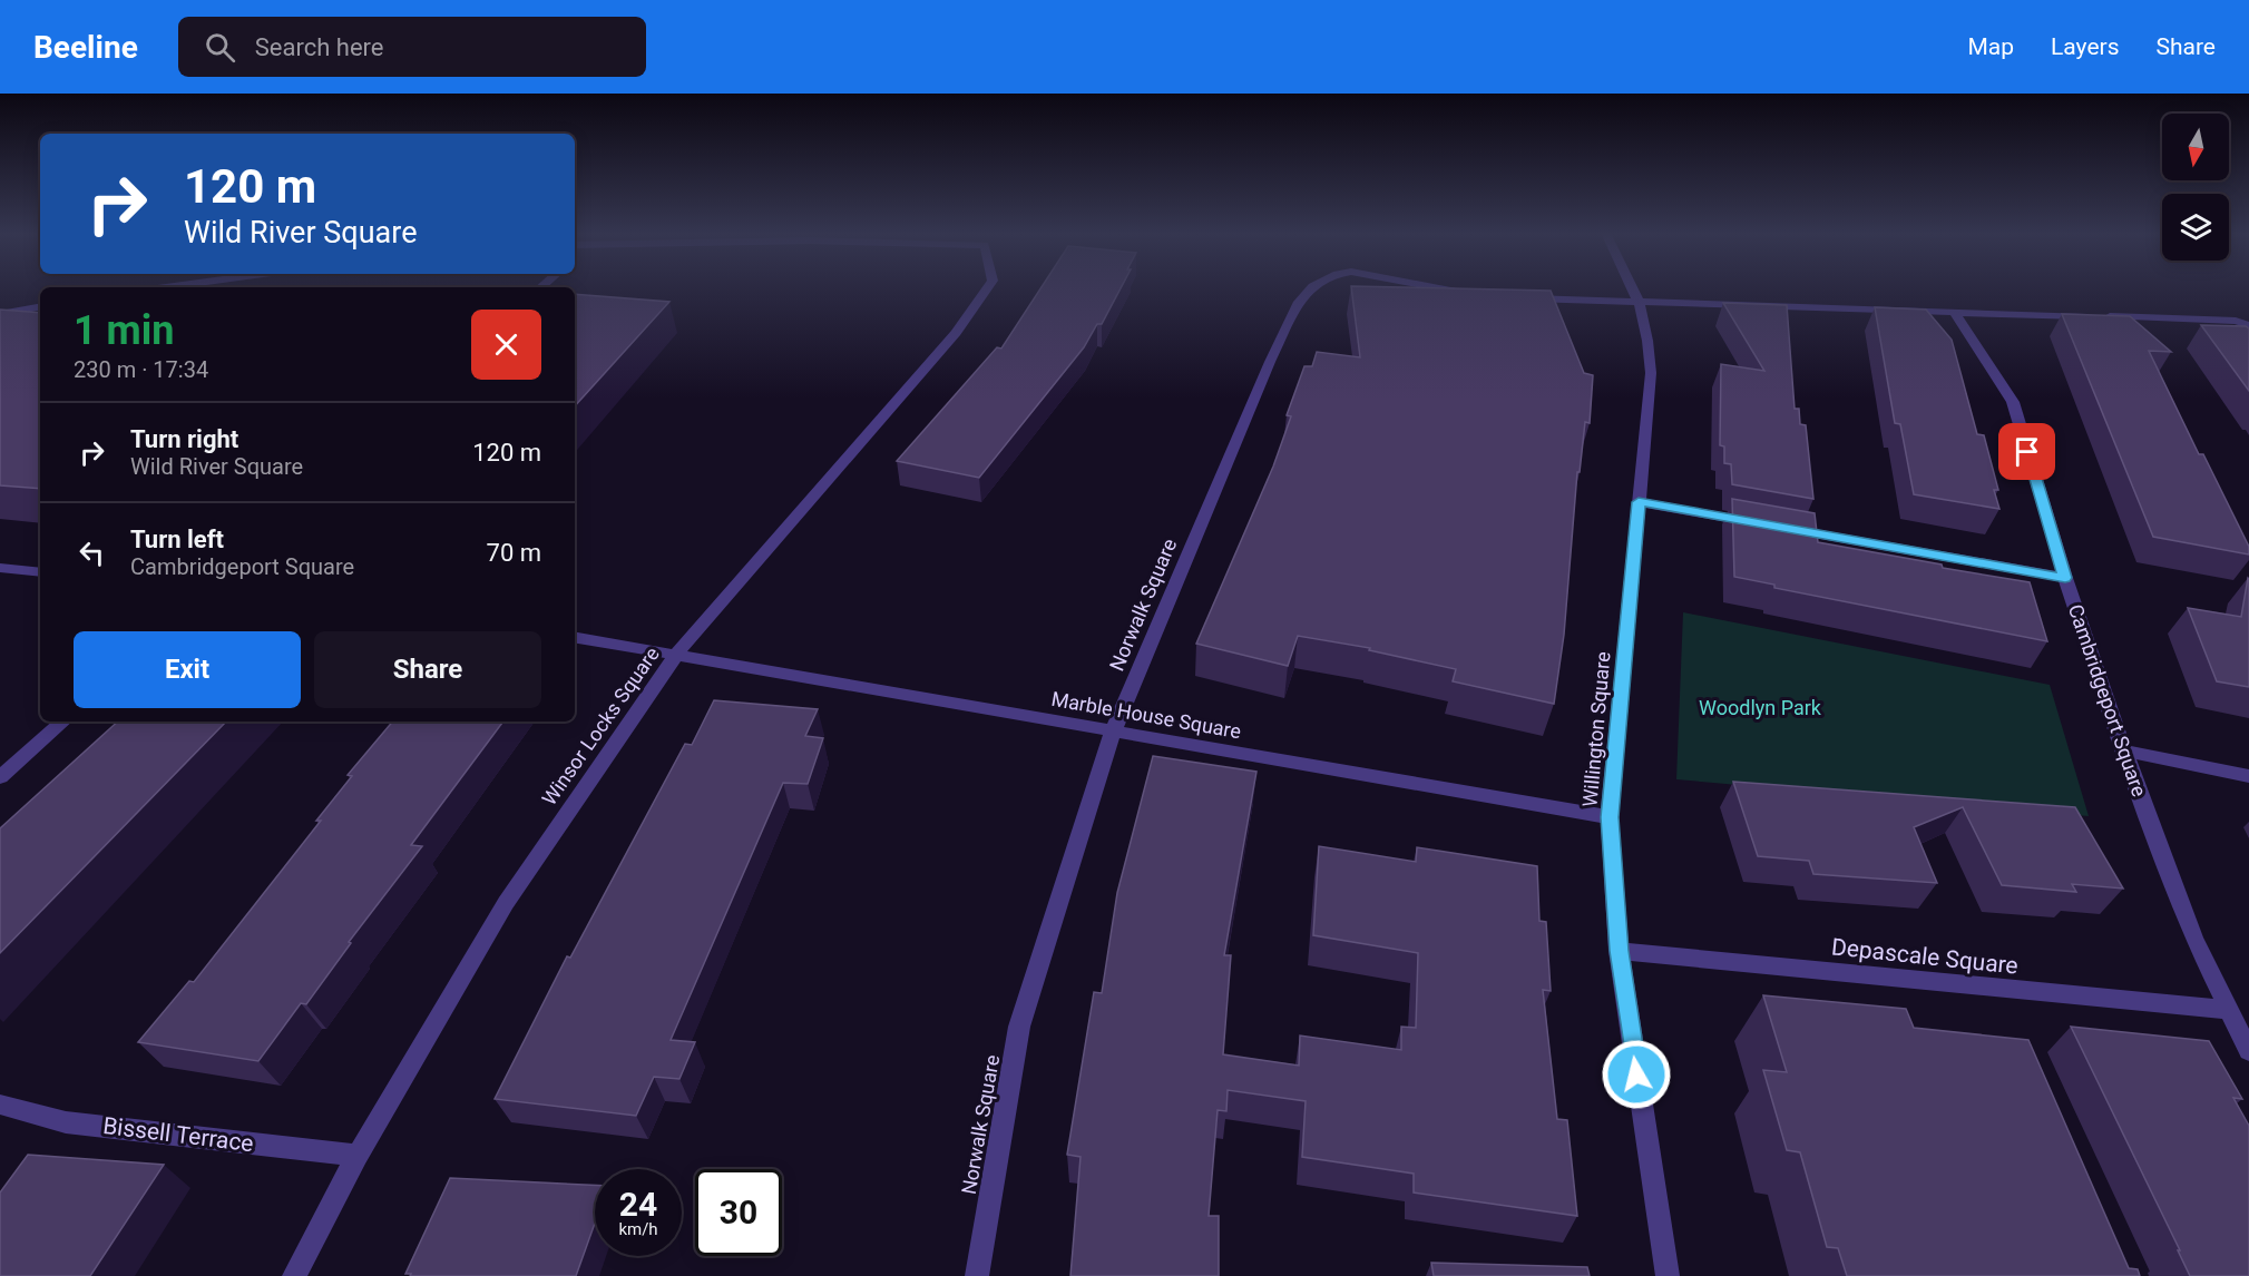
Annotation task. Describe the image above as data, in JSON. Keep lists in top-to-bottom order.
{
  "streets": {
    "street": [
      "Norwalk Square",
      "Cambridgeport Square",
      "Marble House Square",
      "Winsor Locks Square",
      "Willington Square",
      "Depascale Square",
      "Bissell Terrace"
    ]
  },
  "crossings": [
    ["Norwalk Square", "Marble House Square"],
    ["Cambridgeport Square", "Depascale Square"],
    ["Marble House Square", "Winsor Locks Square"],
    ["Marble House Square", "Willington Square"],
    ["Winsor Locks Square", "Bissell Terrace"],
    ["Willington Square", "Depascale Square"]
  ],
  "parks": ["Woodlyn Park"],
  "north": "bottom",
  "page": {
    "header": "Beeline",
    "search": "Search here",
    "nav": ["Map", "Layers", "Share"],
    "turn": ["120 m", "Wild River Square"],
    "heading": ["1 min", "230 m · 17:34"],
    "list": [
      {
        "name": "Turn right",
        "note": "Wild River Square",
        "value": "120 m"
      },
      {
        "name": "Turn left",
        "note": "Cambridgeport Square",
        "value": "70 m"
      }
    ],
    "buttons": ["Exit", "Share"],
    "speed": "24 km/h",
    "limit": "30"
  }
}
